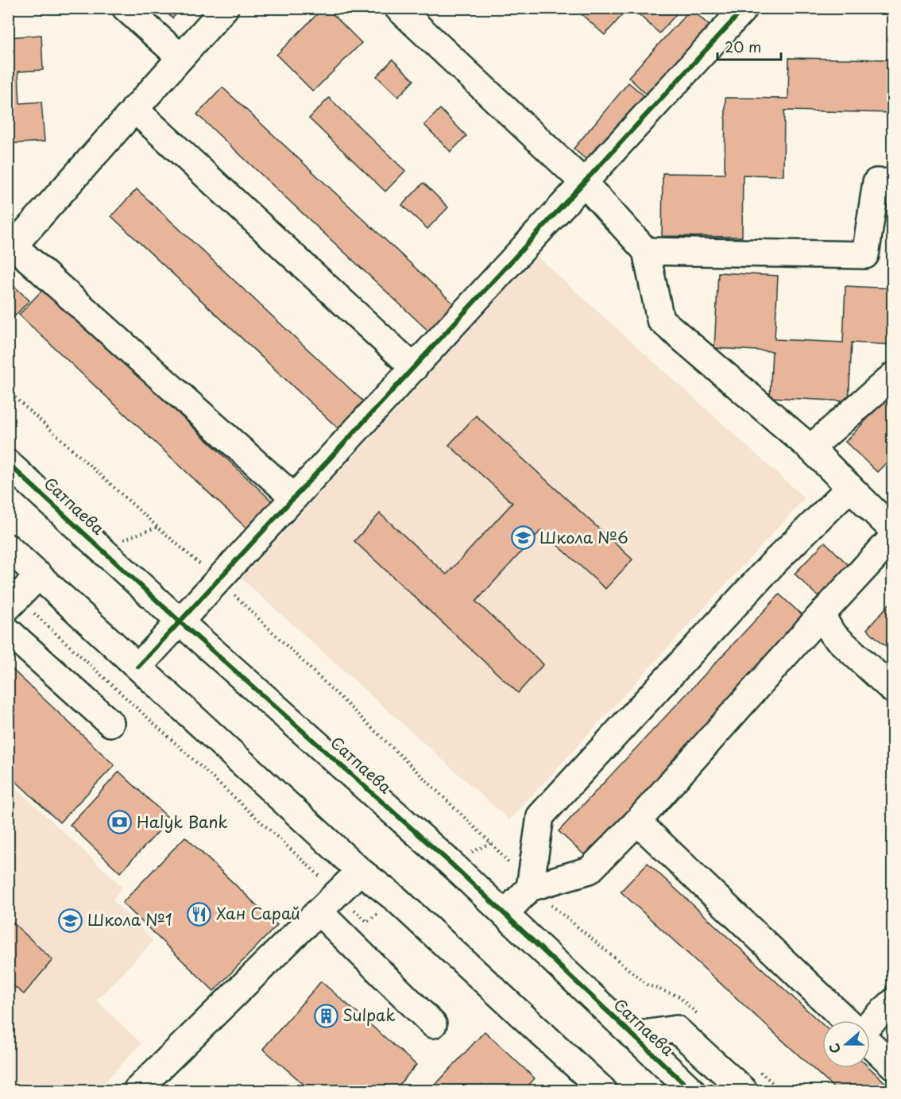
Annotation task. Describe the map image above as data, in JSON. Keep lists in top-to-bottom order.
{
  "streets": {
    "street": ["Сатпаева"]
  },
  "places": {
    "school or university": ["Школа №6", "Школа №1"],
    "bank": ["Halyk Bank"],
    "restaurant": ["Хан Сарай"],
    "building": ["Sulpak"]
  },
  "scale_bar": "20 m",
  "north": "left"
}
